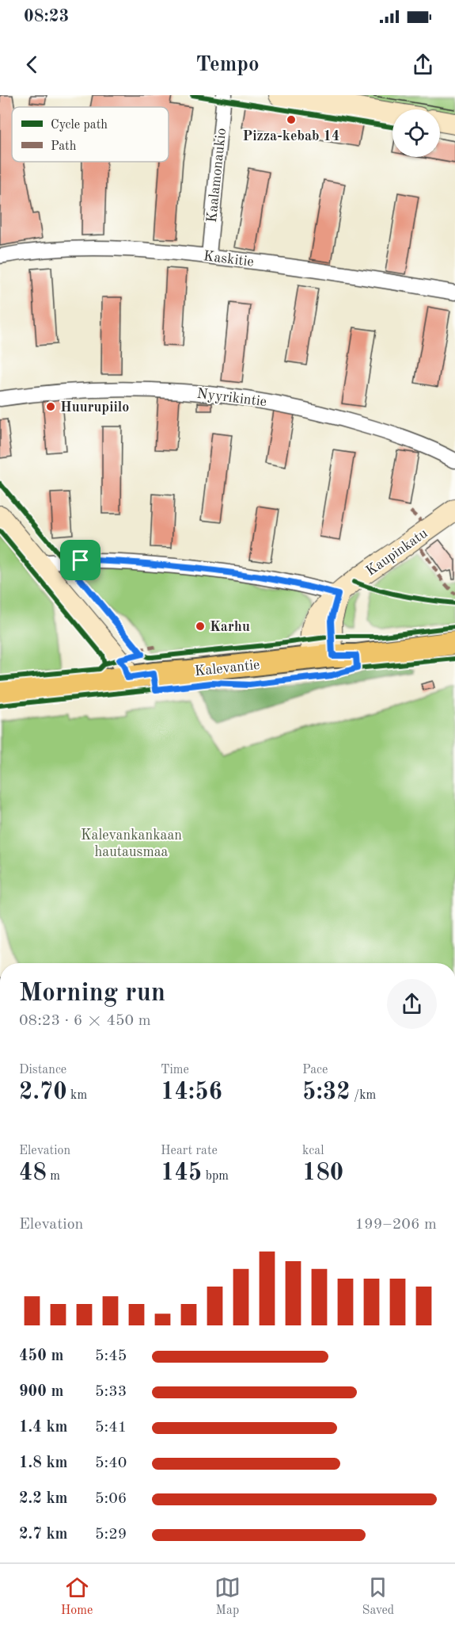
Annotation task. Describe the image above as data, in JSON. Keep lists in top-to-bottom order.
{
  "streets": {
    "main road": ["Kalevantie"],
    "street": [
      "Kaalamonaukio",
      "Kaskitie",
      "Nyyrikintie",
      "Kaupinkatu"
    ]
  },
  "crossings": [
    ["Kaalamonaukio", "Kaskitie"]
  ],
  "parks": ["Kalevankankaan hautausmaa"],
  "places": ["Pizza-kebab 14", "Huurupiilo", "Karhu"],
  "legend": ["Cycle path", "Path"],
  "page": {
    "status": "08:23",
    "header": "Tempo",
    "heading": ["Morning run", "08:23 · 6 × 450 m"],
    "stats": [
      ["Distance", "2.70 km"],
      ["Time", "14:56"],
      ["Pace", "5:32 /km"],
      ["Elevation", "48 m"],
      ["Heart rate", "145 bpm"],
      ["kcal", "180"]
    ],
    "chart": ["Elevation", "199–206 m"],
    "list": [
      {
        "name": "450 m",
        "note": "5:45"
      },
      {
        "name": "900 m",
        "note": "5:33"
      },
      {
        "name": "1.4 km",
        "note": "5:41"
      },
      {
        "name": "1.8 km",
        "note": "5:40"
      },
      {
        "name": "2.2 km",
        "note": "5:06"
      },
      {
        "name": "2.7 km",
        "note": "5:29"
      }
    ],
    "tabs": ["Home", "Map", "Saved"]
  }
}
